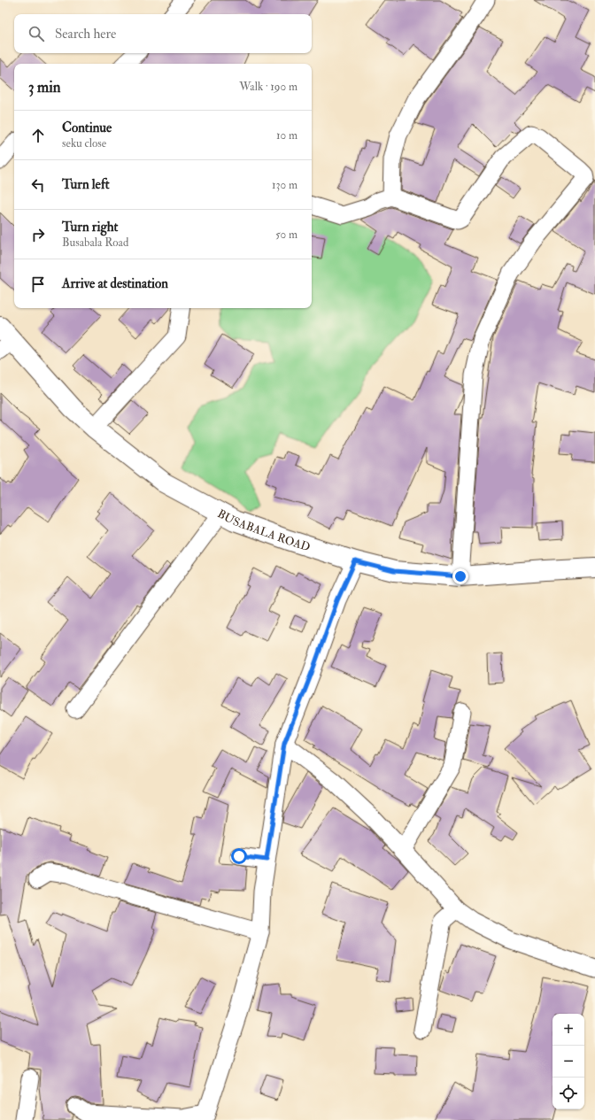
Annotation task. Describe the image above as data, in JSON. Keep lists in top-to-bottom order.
{
  "streets": {
    "street": ["BUSABALA ROAD"]
  },
  "page": {
    "search": "Search here",
    "heading": ["3 min", "Walk · 190 m"],
    "list": [
      ["Continue", "seku close", "10 m"],
      ["Turn left", "130 m"],
      ["Turn right", "Busabala Road", "50 m"],
      "Arrive at destination"
    ],
    "map_buttons": ["+", "−"]
  }
}
